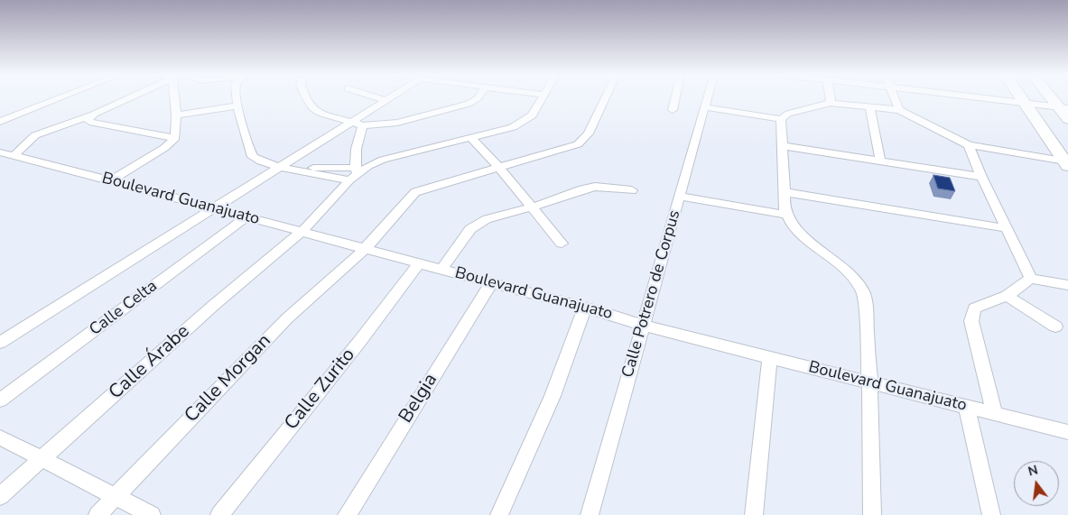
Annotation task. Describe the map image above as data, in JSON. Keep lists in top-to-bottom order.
{
  "streets": {
    "street": [
      "Boulevard Guanajuato",
      "Calle Potrero de Corpus",
      "Calle Celta",
      "Calle Árabe",
      "Calle Morgan",
      "Calle Zurito",
      "Belgia"
    ]
  },
  "crossings": [
    ["Boulevard Guanajuato", "Calle Potrero de Corpus"],
    ["Boulevard Guanajuato", "Calle Celta"],
    ["Boulevard Guanajuato", "Calle Árabe"],
    ["Boulevard Guanajuato", "Calle Morgan"],
    ["Boulevard Guanajuato", "Calle Zurito"],
    ["Boulevard Guanajuato", "Belgia"]
  ],
  "north": "top"
}
